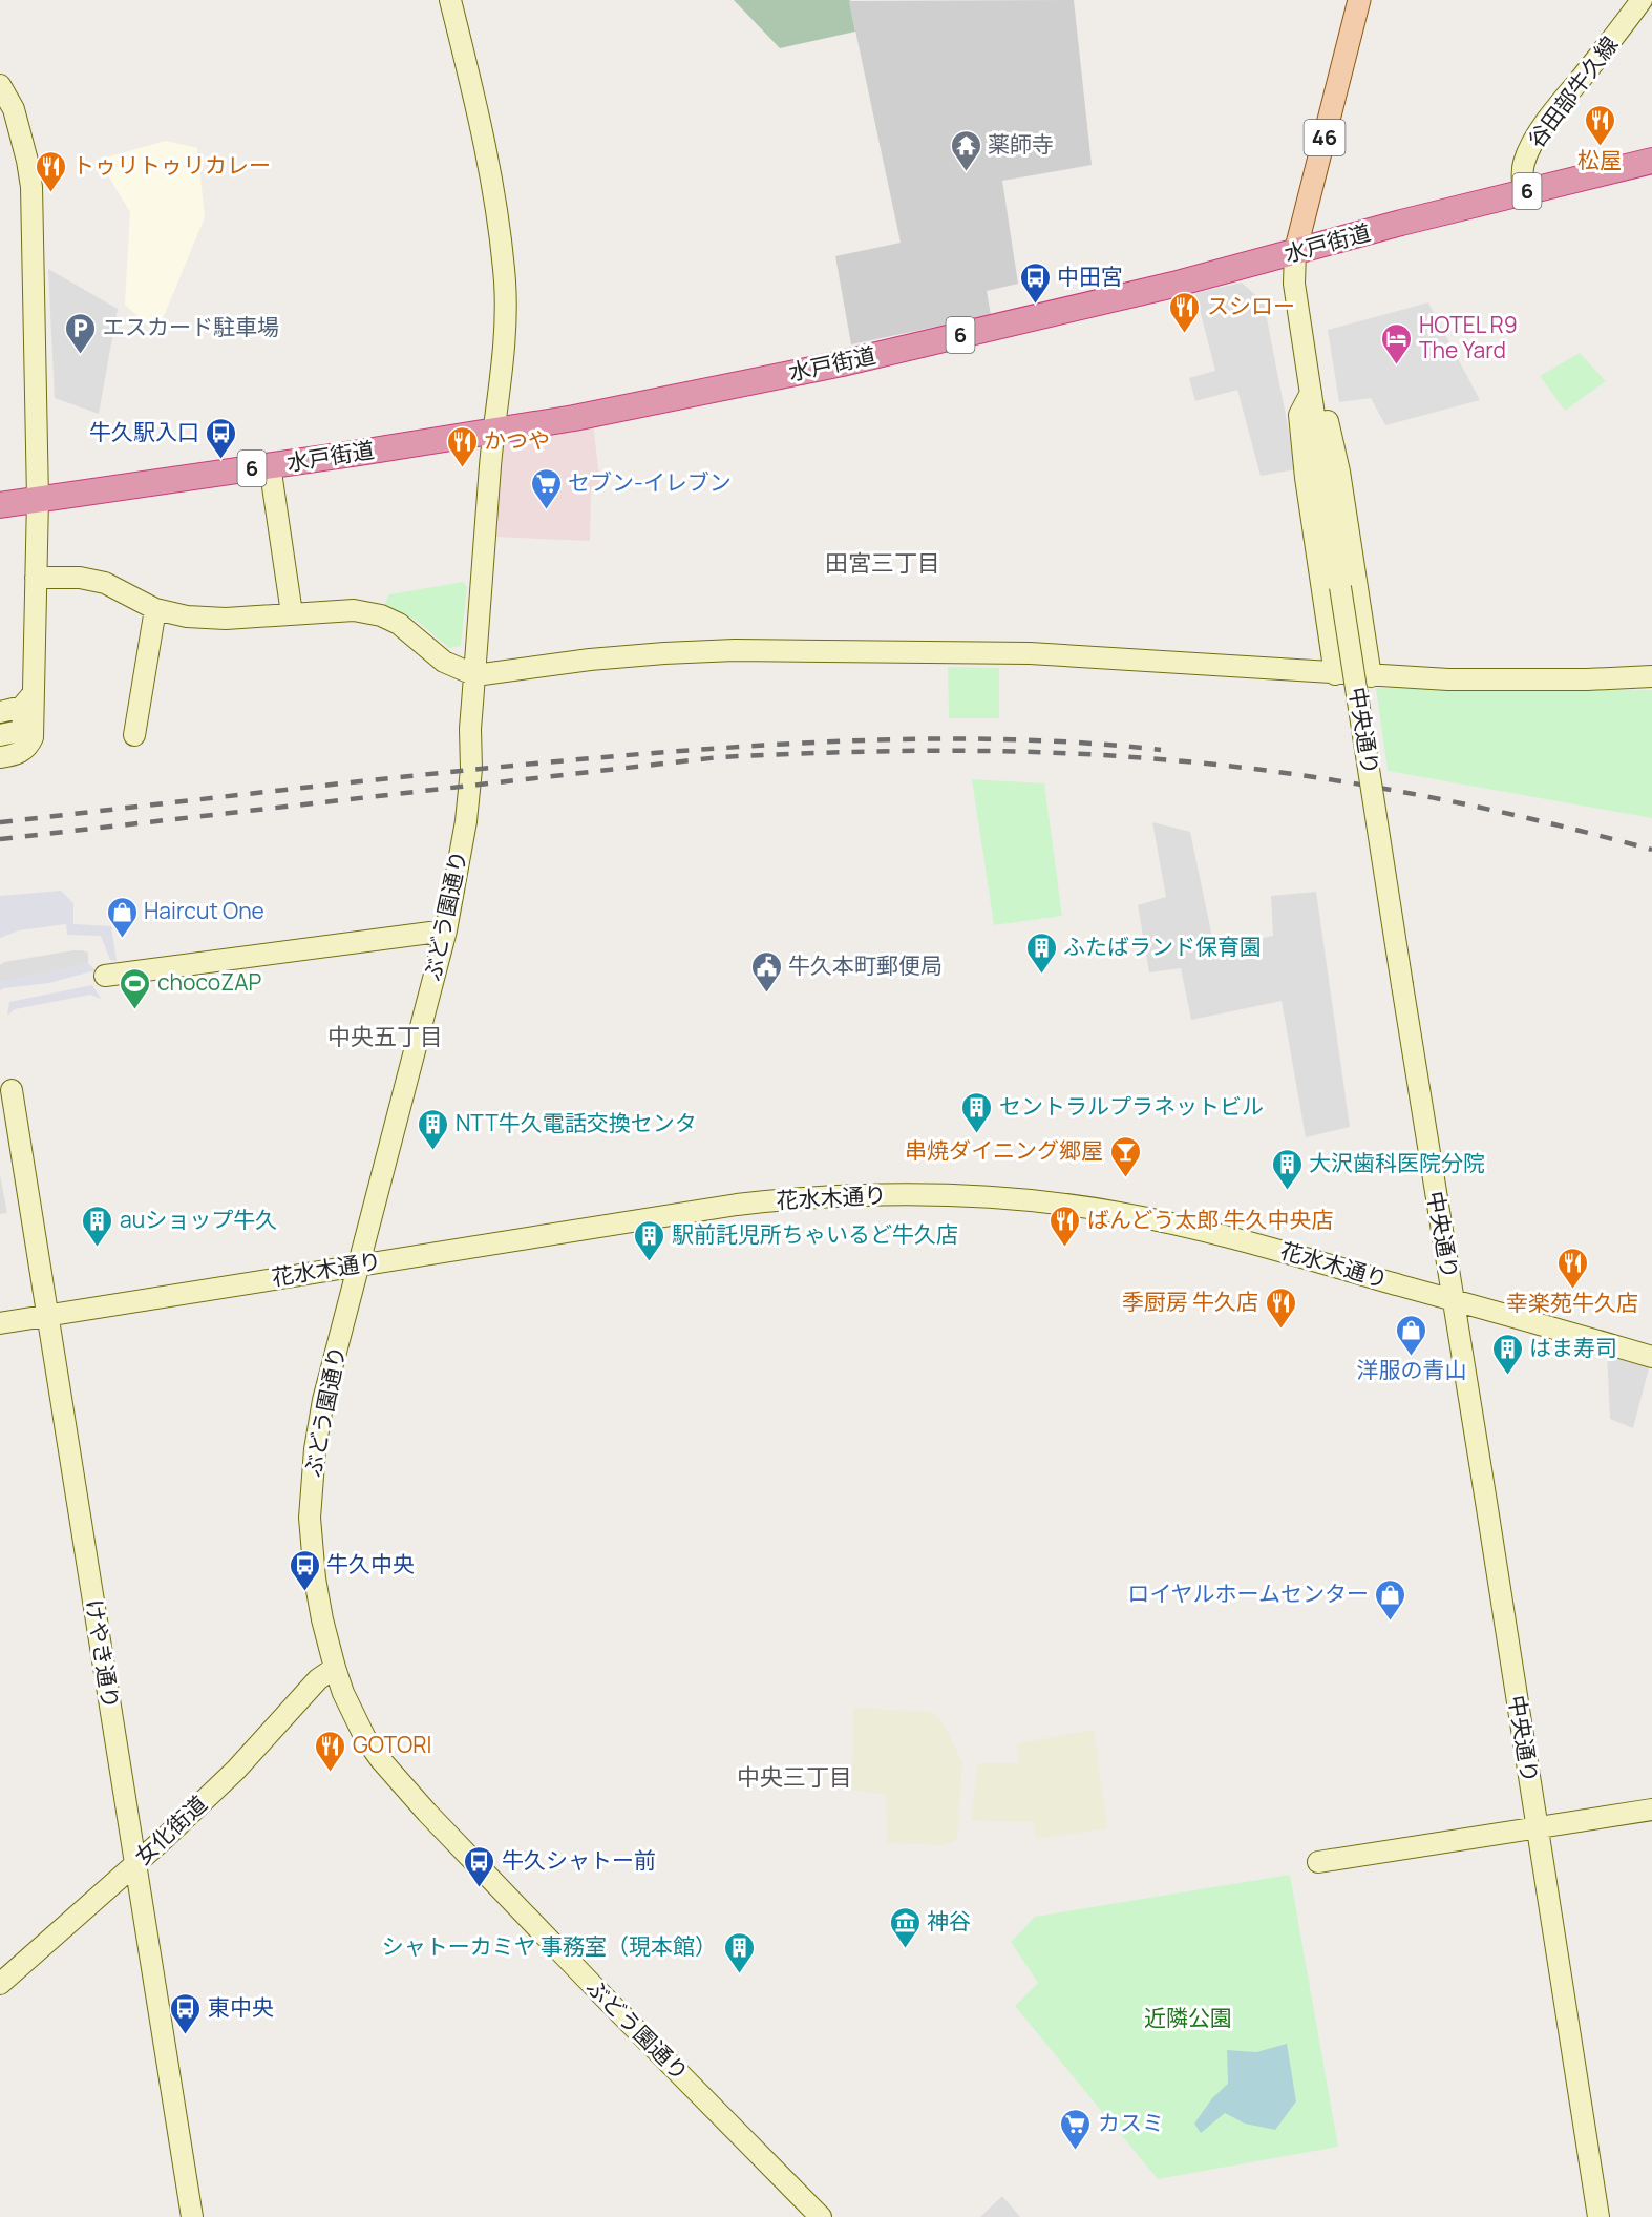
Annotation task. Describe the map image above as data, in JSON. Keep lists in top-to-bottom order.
{
  "streets": {
    "highway": ["6", "水戸街道"],
    "main road": ["46"],
    "street": [
      "谷田部牛久線",
      "中央通り",
      "ぶどう園通り",
      "花水木通り",
      "けやき通り",
      "女化街道"
    ]
  },
  "crossings": [
    ["谷田部牛久線", "水戸街道"],
    ["46", "水戸街道"],
    ["46", "中央通り"],
    ["水戸街道", "中央通り"],
    ["水戸街道", "ぶどう園通り"],
    ["中央通り", "花水木通り"],
    ["ぶどう園通り", "花水木通り"],
    ["ぶどう園通り", "女化街道"],
    ["花水木通り", "けやき通り"],
    ["けやき通り", "女化街道"]
  ],
  "districts": ["田宮三丁目", "中央五丁目", "中央三丁目"],
  "parks": ["近隣公園"],
  "places": {
    "restaurant": [
      "松屋",
      "トゥリトゥリカレー",
      "スシロー",
      "かつや",
      "ばんどう太郎 牛久中央店",
      "幸楽苑牛久店",
      "季厨房 牛久店",
      "GOTORI"
    ],
    "temple": ["薬師寺"],
    "bus stop": [
      "中田宮",
      "牛久駅入口",
      "牛久中央",
      "牛久シャトー前",
      "東中央"
    ],
    "parking": ["エスカード駐車場"],
    "hotel": ["HOTEL R9 The Yard"],
    "supermarket": ["セブン-イレブン", "カスミ"],
    "shop": ["Haircut One", "洋服の青山", "ロイヤルホームセンター"],
    "building": [
      "ふたばランド保育園",
      "セントラルプラネットビル",
      "NTT牛久電話交換センタ",
      "大沢歯科医院分院",
      "auショップ牛久",
      "駅前託児所ちゃいるど牛久店",
      "はま寿司",
      "シャトーカミヤ 事務室（現本館）"
    ],
    "public building": ["牛久本町郵便局"],
    "sports": ["chocoZAP"],
    "bar": ["串焼ダイニング郷屋"],
    "museum": ["神谷"]
  }
}
